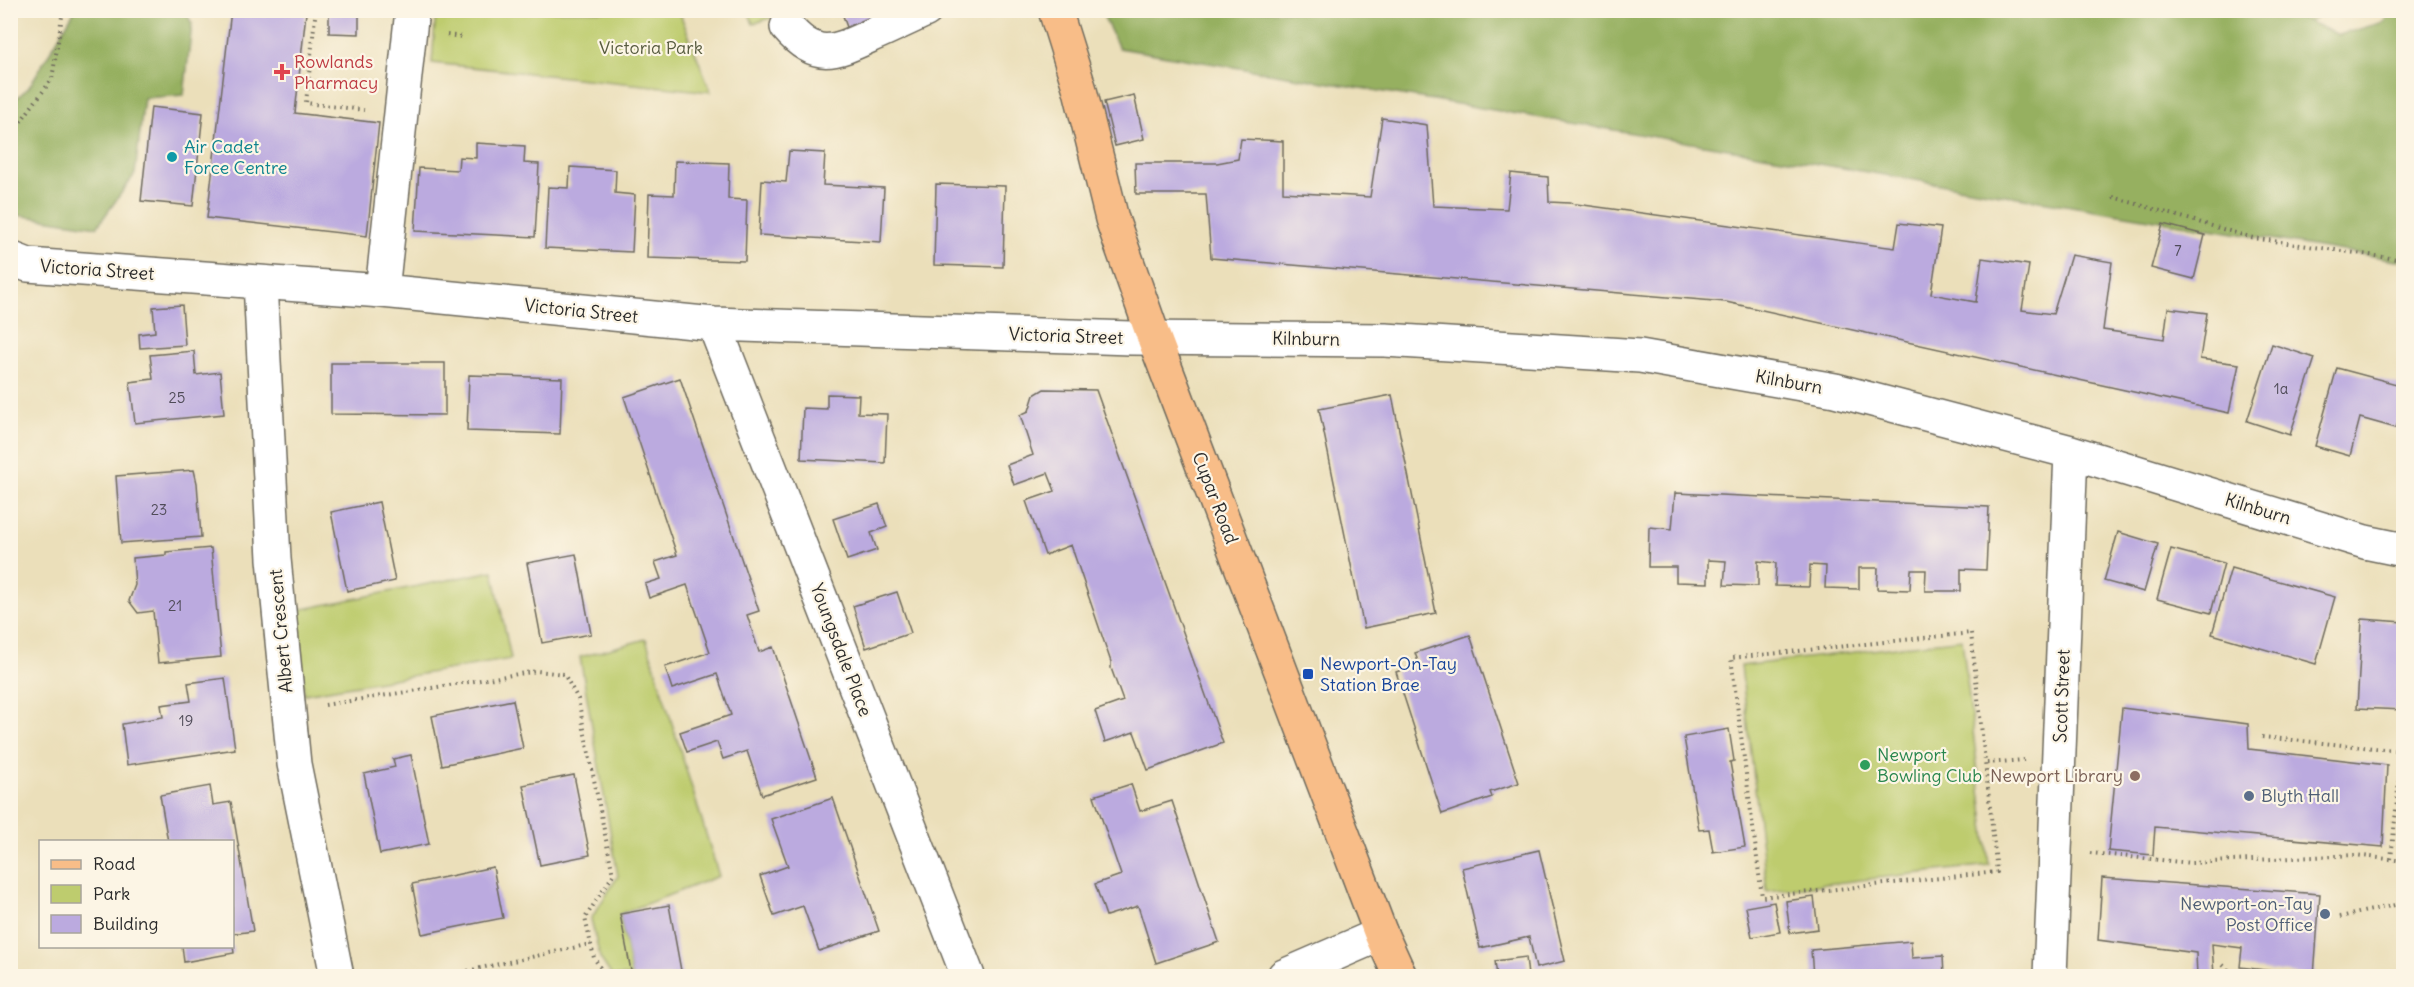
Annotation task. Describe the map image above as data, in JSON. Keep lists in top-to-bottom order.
{
  "streets": {
    "main road": ["Cupar Road"],
    "street": [
      "Victoria Street",
      "Kilnburn",
      "Albert Crescent",
      "Youngsdale Place",
      "Scott Street"
    ]
  },
  "crossings": [
    ["Victoria Street", "Kilnburn"],
    ["Victoria Street", "Cupar Road"],
    ["Victoria Street", "Albert Crescent"],
    ["Victoria Street", "Youngsdale Place"],
    ["Kilnburn", "Cupar Road"],
    ["Kilnburn", "Scott Street"]
  ],
  "parks": ["Victoria Park"],
  "places": {
    "health": ["Rowlands Pharmacy"],
    "other": [
      "Air Cadet Force Centre",
      "Newport Bowling Club",
      "Newport Library",
      "Blyth Hall",
      "Newport-on-Tay Post Office"
    ],
    "transit": ["Newport-On-Tay Station Brae"]
  },
  "house_numbers": [
    "7",
    "1a",
    "25",
    "23",
    "21",
    "19"
  ],
  "legend": ["Road", "Park", "Building"]
}
